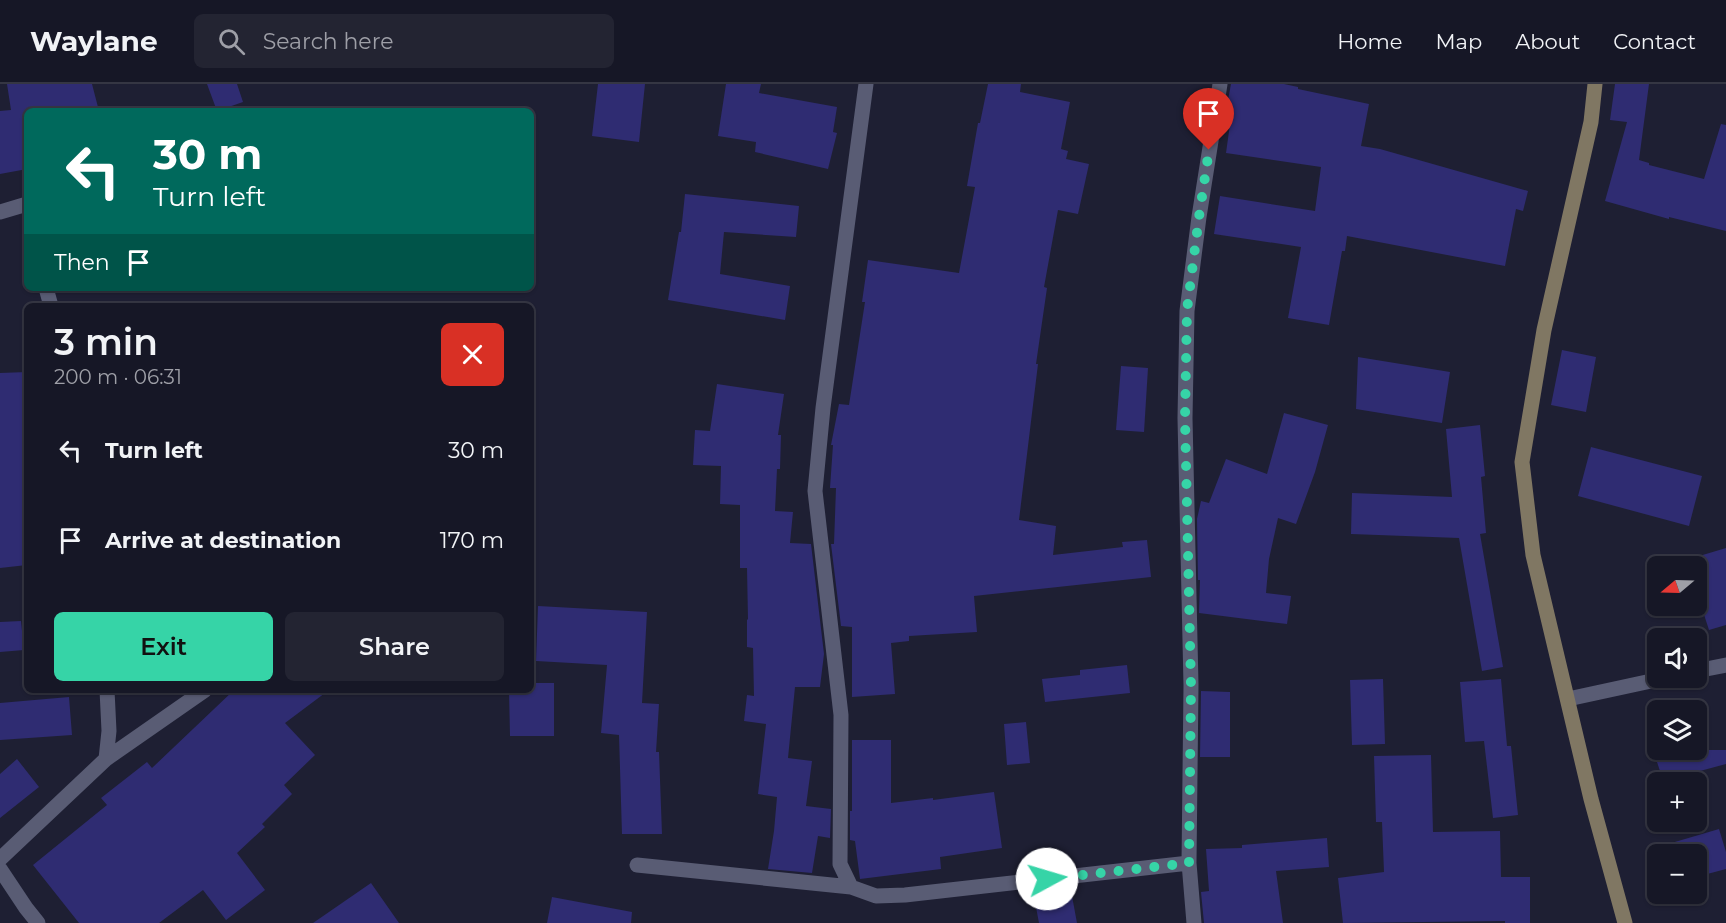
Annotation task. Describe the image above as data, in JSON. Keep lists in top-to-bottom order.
{
  "north": "left",
  "page": {
    "header": "Waylane",
    "search": "Search here",
    "nav": [
      "Home",
      "Map",
      "About",
      "Contact"
    ],
    "turn": ["30 m", "Turn left"],
    "then": "Then",
    "heading": ["3 min", "200 m · 06:31"],
    "list": [
      {
        "name": "Turn left",
        "value": "30 m"
      },
      {
        "name": "Arrive at destination",
        "value": "170 m"
      }
    ],
    "map_buttons": ["+", "−"],
    "buttons": ["Exit", "Share"]
  }
}
